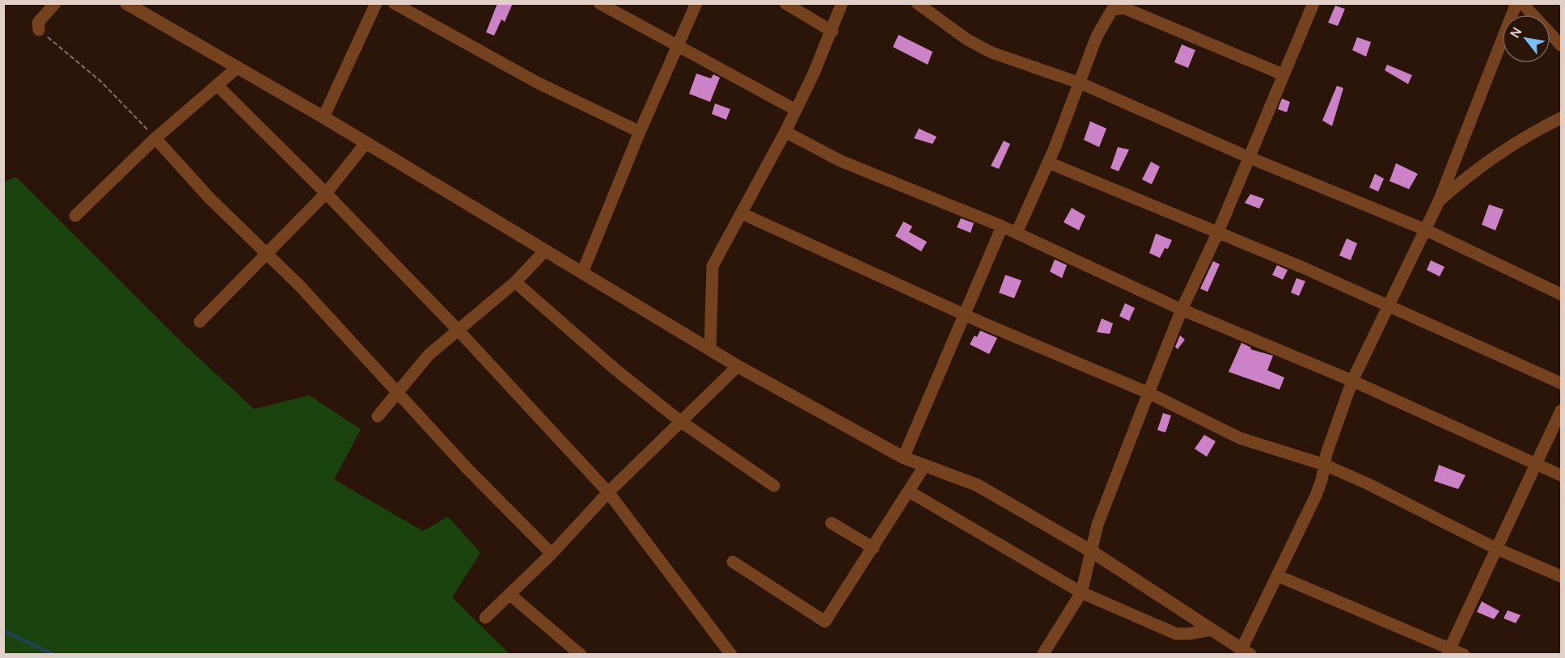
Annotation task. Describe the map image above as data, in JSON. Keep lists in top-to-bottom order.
{
  "north": "top left"
}
